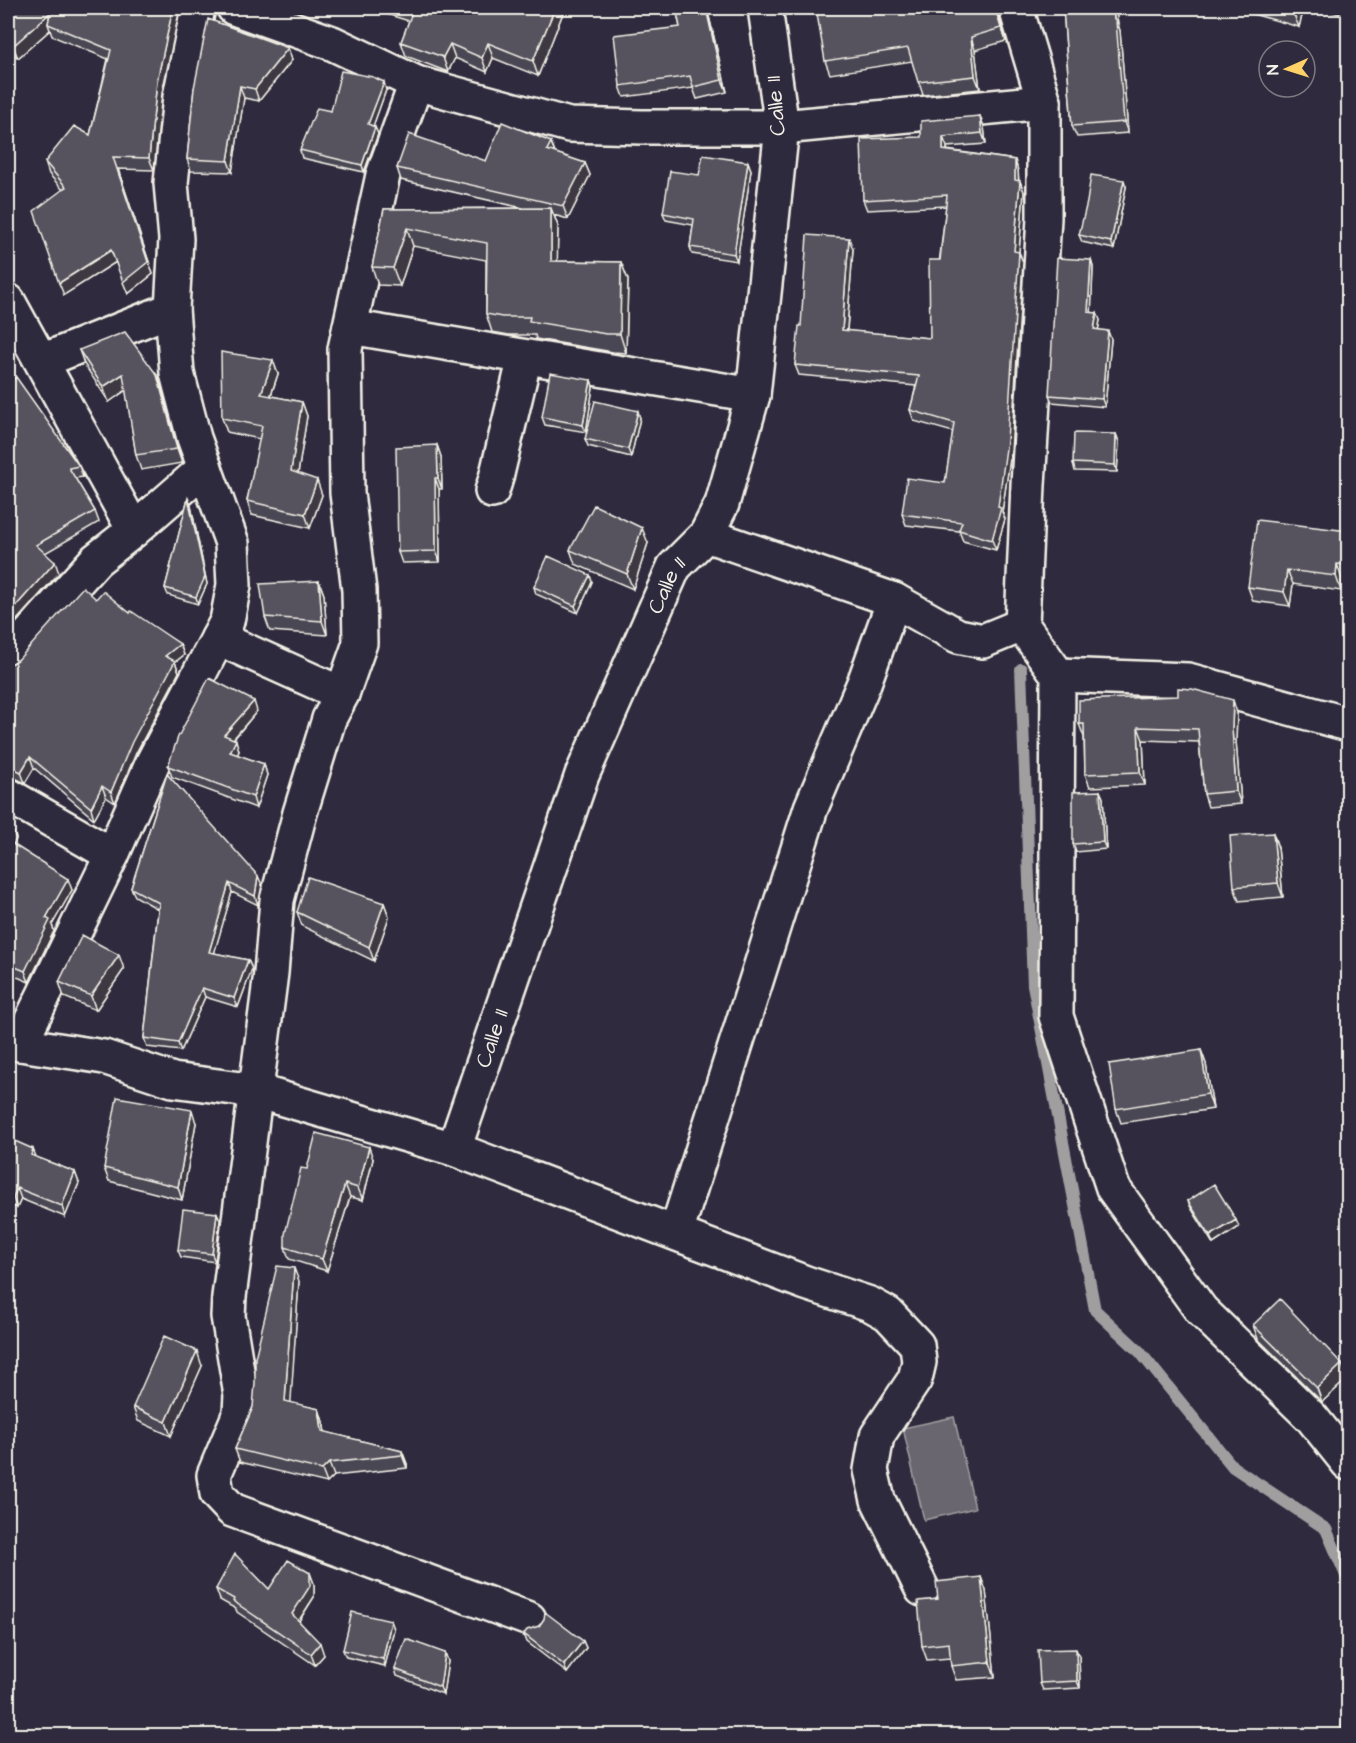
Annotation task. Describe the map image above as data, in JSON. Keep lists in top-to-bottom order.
{
  "streets": {
    "street": ["Calle 11"]
  },
  "north": "left"
}
